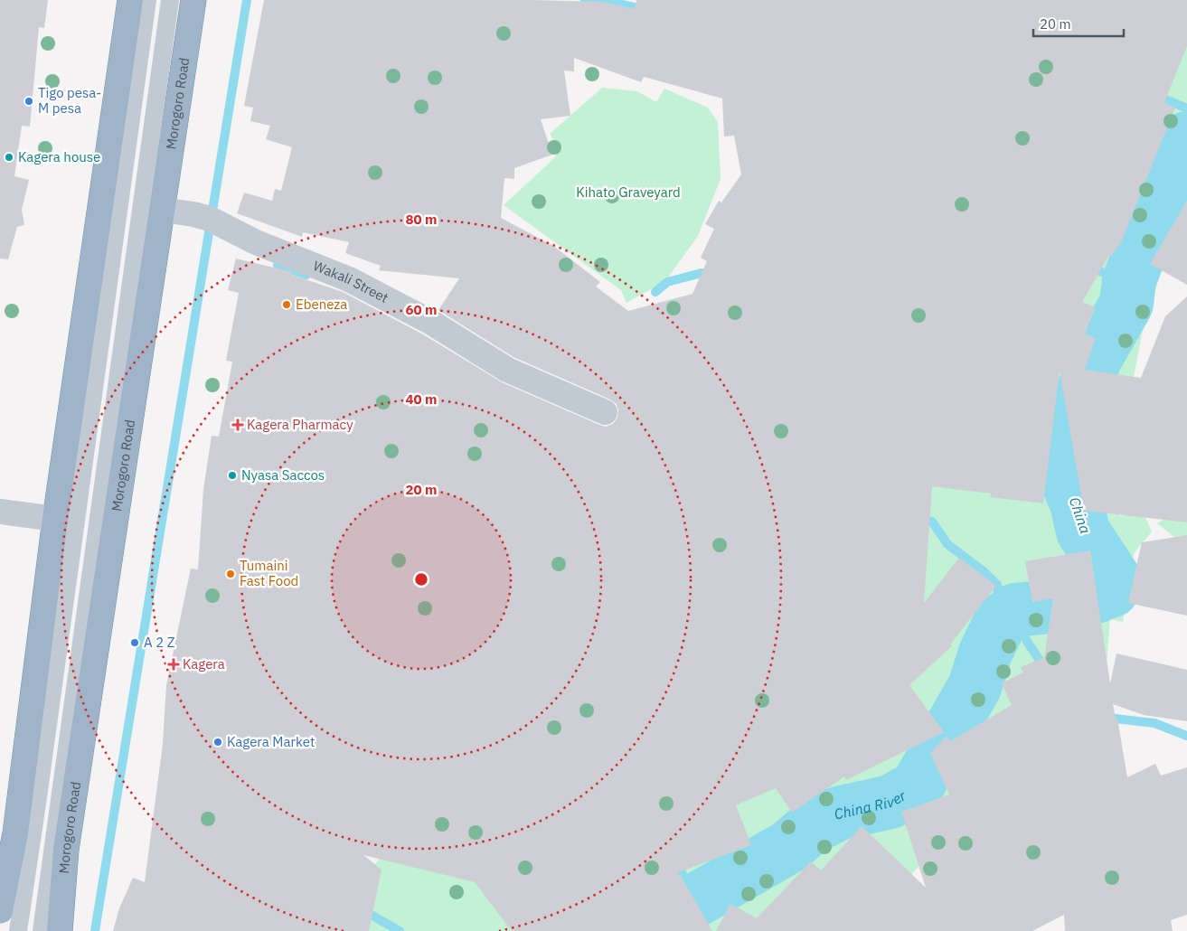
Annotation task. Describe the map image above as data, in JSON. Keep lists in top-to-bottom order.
{
  "streets": {
    "highway": ["Morogoro Road"],
    "street": ["Wakali Street"]
  },
  "crossings": [
    ["Morogoro Road", "Wakali Street"]
  ],
  "water": ["China", "China River"],
  "parks": ["Kihato Graveyard"],
  "places": {
    "other": [
      "Tigo pesa- M pesa",
      "Kagera house",
      "Ebeneza",
      "Nyasa Saccos",
      "Tumaini Fast Food",
      "A 2 Z",
      "Kagera Market"
    ],
    "health": ["Kagera Pharmacy", "Kagera"]
  },
  "scale_bar": "20 m",
  "rings": [
    "80 m",
    "60 m",
    "40 m",
    "20 m"
  ]
}
